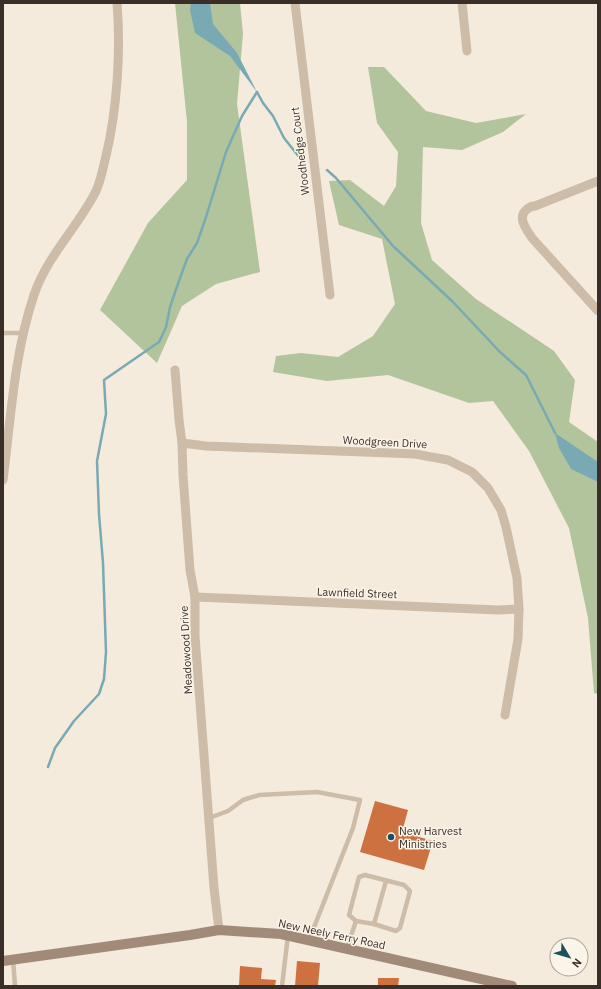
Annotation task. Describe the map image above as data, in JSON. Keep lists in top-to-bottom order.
{
  "streets": {
    "street": [
      "Woodhedge Court",
      "Woodgreen Drive",
      "Lawnfield Street",
      "Meadowood Drive",
      "New Neely Ferry Road"
    ]
  },
  "crossings": [
    ["Woodgreen Drive", "Lawnfield Street"],
    ["Woodgreen Drive", "Meadowood Drive"],
    ["Lawnfield Street", "Meadowood Drive"],
    ["Meadowood Drive", "New Neely Ferry Road"]
  ],
  "places": ["New Harvest Ministries"],
  "north": "bottom right"
}
